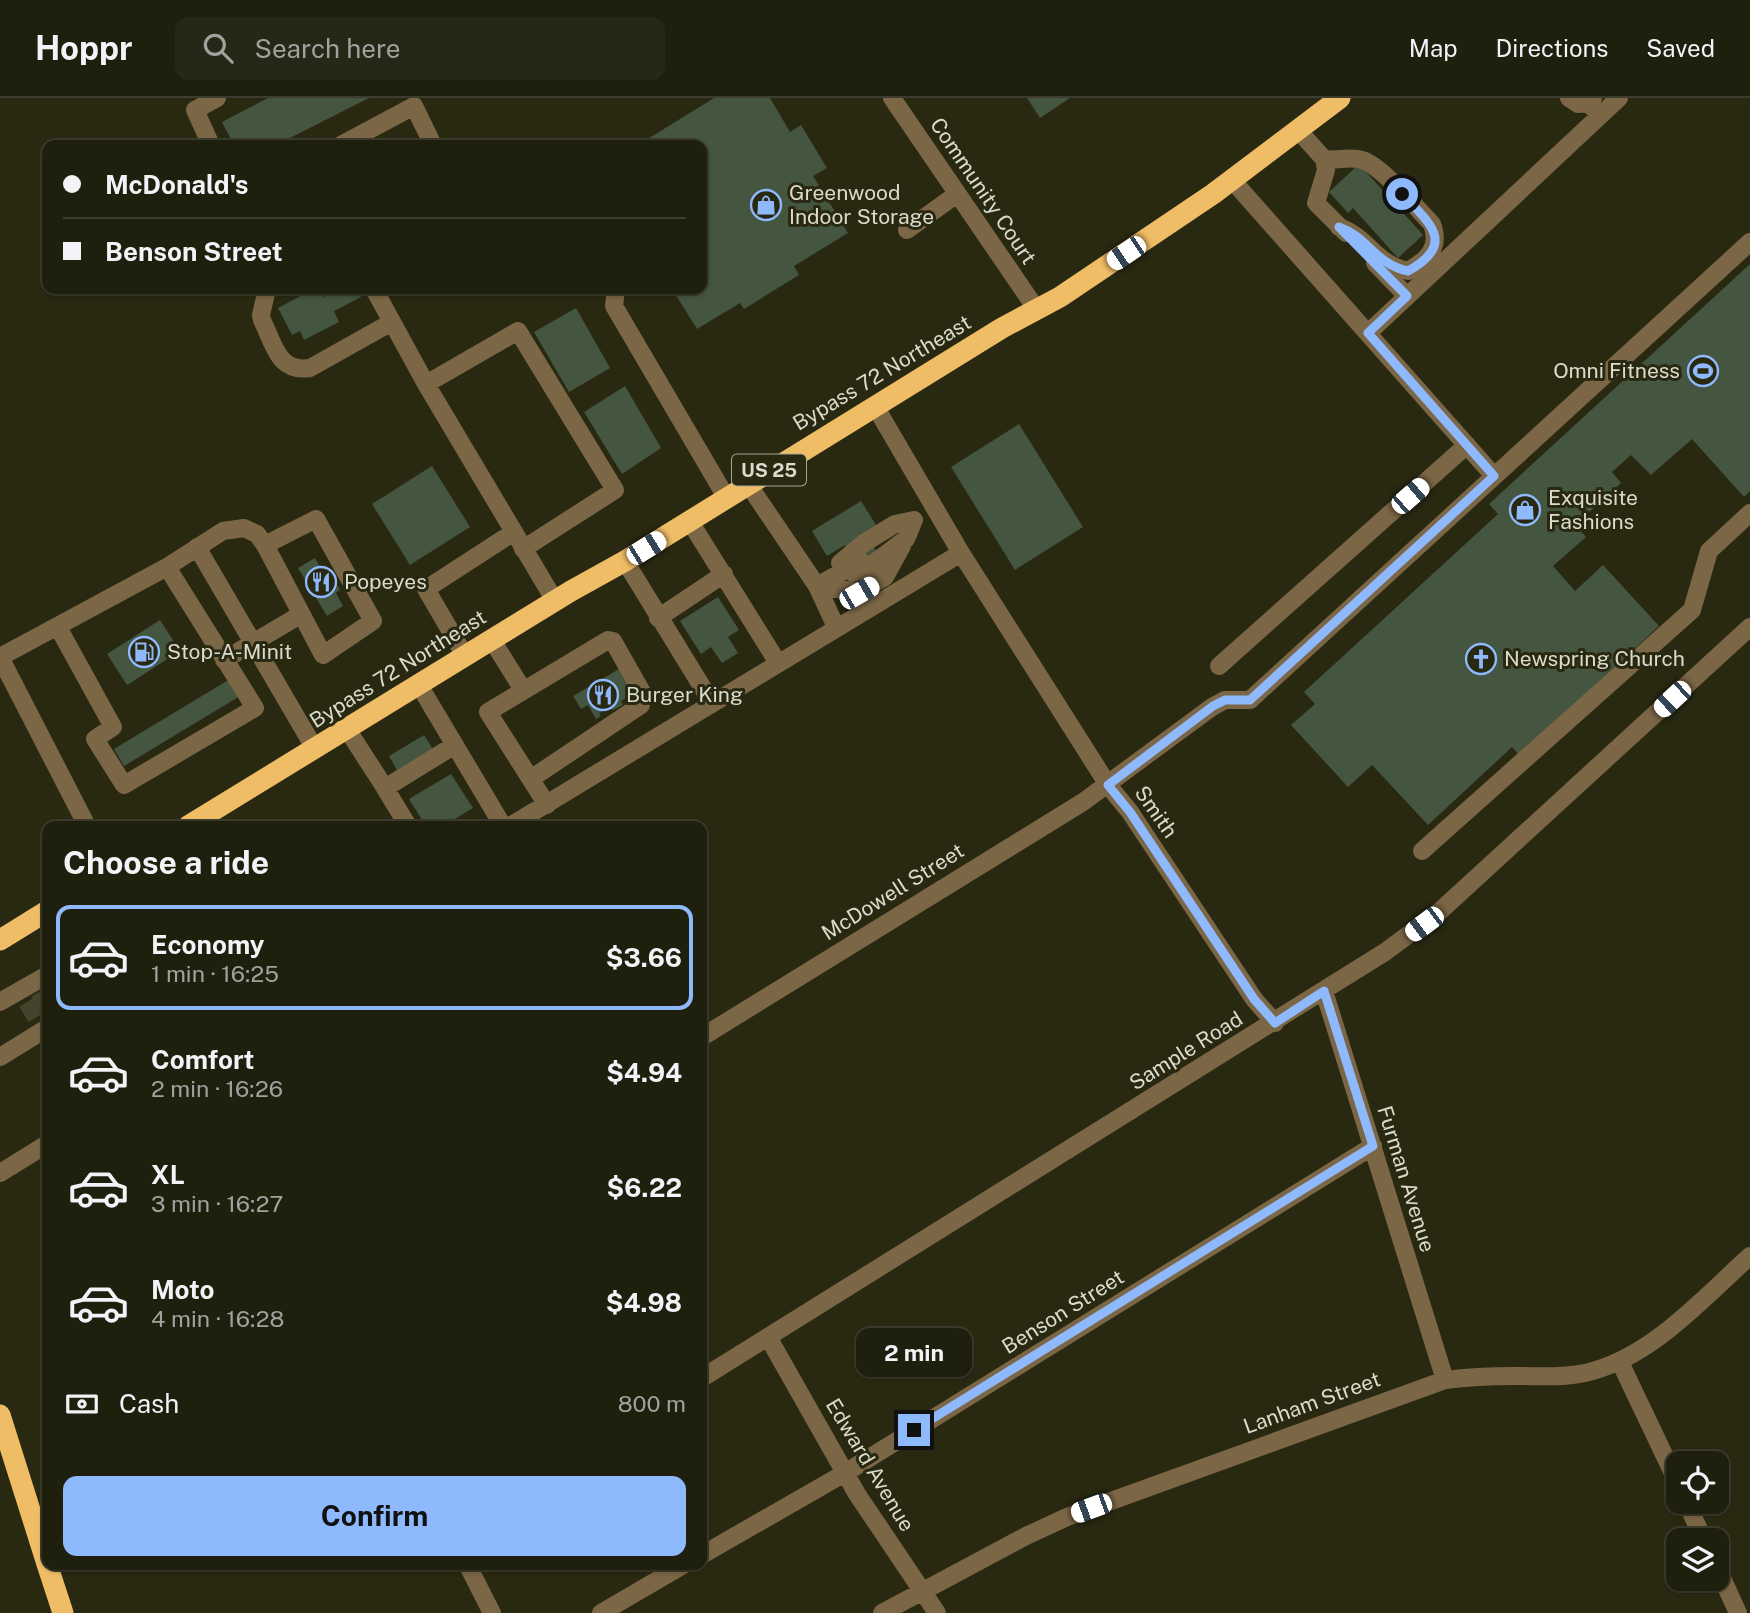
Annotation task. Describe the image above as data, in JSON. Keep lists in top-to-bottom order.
{
  "streets": {
    "highway": ["Bypass 72 Northeast", "US 25"],
    "street": [
      "Community Court",
      "Smith",
      "McDowell Street",
      "Sample Road",
      "Furman Avenue",
      "Benson Street",
      "Lanham Street",
      "Edward Avenue"
    ]
  },
  "crossings": [
    ["Community Court", "Bypass 72 Northeast"],
    ["Bypass 72 Northeast", "Smith"],
    ["Smith", "McDowell Street"],
    ["Smith", "Sample Road"],
    ["Sample Road", "Furman Avenue"],
    ["Sample Road", "Edward Avenue"],
    ["Furman Avenue", "Benson Street"],
    ["Furman Avenue", "Lanham Street"],
    ["Benson Street", "Edward Avenue"],
    ["Lanham Street", "Edward Avenue"]
  ],
  "places": {
    "shop": ["Greenwood Indoor Storage", "Exquisite Fashions"],
    "sports": ["Omni Fitness"],
    "restaurant": ["Popeyes", "Burger King"],
    "fuel station": ["Stop-A-Minit"],
    "church": ["Newspring Church"]
  },
  "page": {
    "header": "Hoppr",
    "search": "Search here",
    "nav": ["Map", "Directions", "Saved"],
    "banner": ["McDonald's", "Benson Street"],
    "heading": "Choose a ride",
    "list": [
      {
        "name": "Economy",
        "note": "1 min · 16:25",
        "value": "$3.66"
      },
      {
        "name": "Comfort",
        "note": "2 min · 16:26",
        "value": "$4.94"
      },
      {
        "name": "XL",
        "note": "3 min · 16:27",
        "value": "$6.22"
      },
      {
        "name": "Moto",
        "note": "4 min · 16:28",
        "value": "$4.98"
      }
    ],
    "bubble": "2 min",
    "pay": ["Cash", "800 m"],
    "buttons": "Confirm"
  }
}
